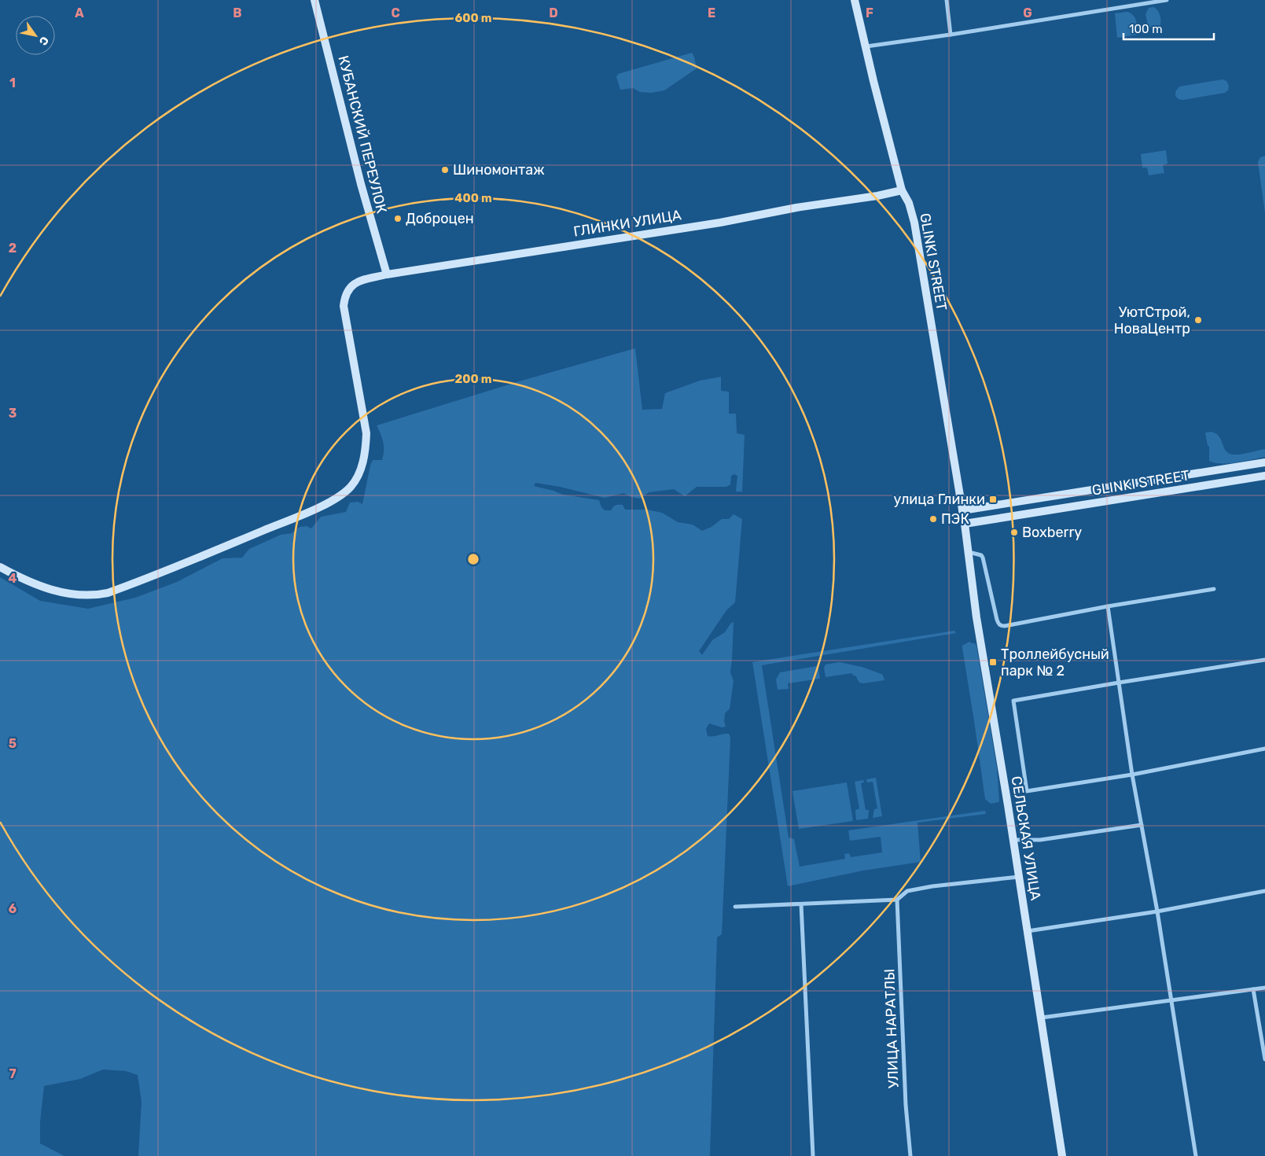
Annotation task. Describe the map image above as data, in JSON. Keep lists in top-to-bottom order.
{
  "streets": {
    "main road": [
      "КУБАНСКИЙ ПЕРЕУЛОК",
      "ГЛИНКИ УЛИЦА",
      "GLINKI STREET",
      "СЕЛЬСКАЯ УЛИЦА"
    ],
    "street": ["УЛИЦА НАРАТЛЫ"]
  },
  "crossings": [
    ["КУБАНСКИЙ ПЕРЕУЛОК", "ГЛИНКИ УЛИЦА"],
    ["ГЛИНКИ УЛИЦА", "GLINKI STREET"],
    ["GLINKI STREET", "СЕЛЬСКАЯ УЛИЦА"]
  ],
  "places": {
    "other": [
      "Шиномонтаж",
      "Доброцен",
      "УютСтрой, НоваЦентр",
      "ПЭК",
      "Boxberry"
    ],
    "transit": ["улица Глинки", "Троллейбусный парк № 2"]
  },
  "scale_bar": "100 m",
  "north": "bottom right",
  "grid": {
    "columns": [
      "A",
      "B",
      "C",
      "D",
      "E",
      "F",
      "G"
    ],
    "rows": [
      "1",
      "2",
      "3",
      "4",
      "5",
      "6",
      "7"
    ]
  },
  "rings": ["600 m", "400 m", "200 m"]
}
